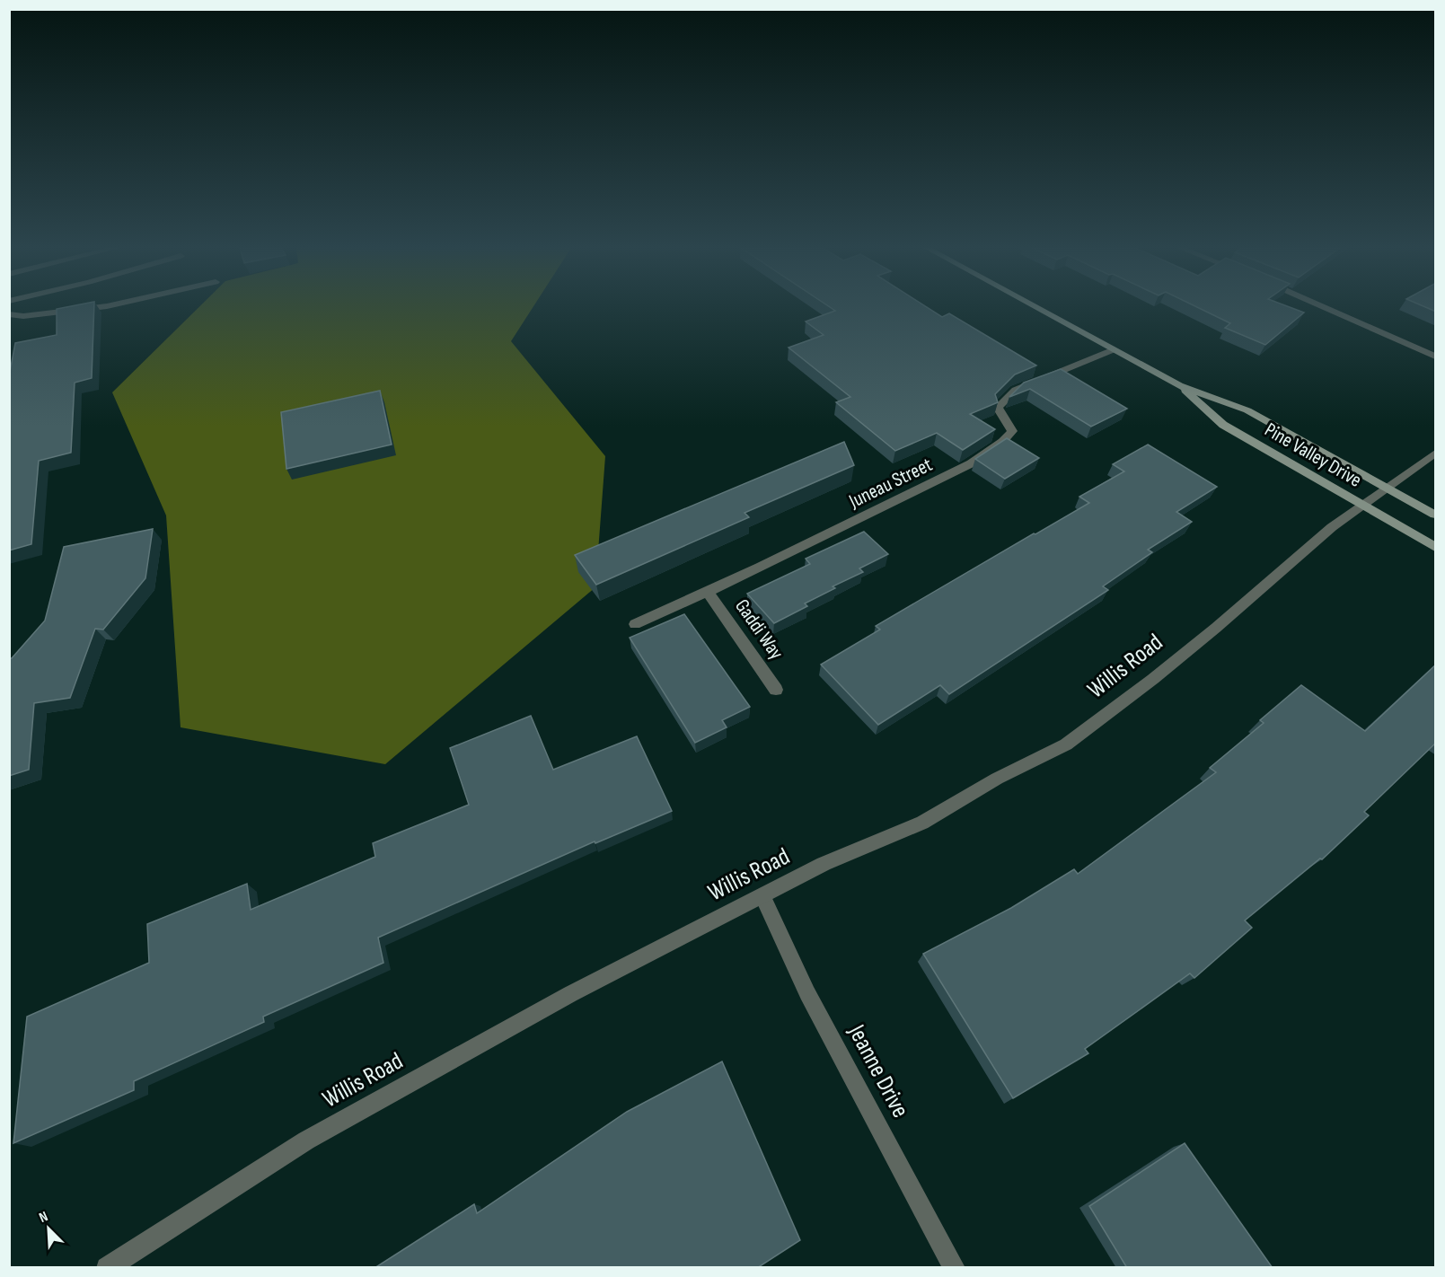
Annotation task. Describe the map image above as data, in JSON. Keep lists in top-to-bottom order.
{
  "streets": {
    "main road": ["Pine Valley Drive"],
    "street": [
      "Juneau Street",
      "Gaddi Way",
      "Willis Road",
      "Jeanne Drive"
    ]
  },
  "crossings": [
    ["Pine Valley Drive", "Juneau Street"],
    ["Pine Valley Drive", "Willis Road"],
    ["Juneau Street", "Gaddi Way"],
    ["Willis Road", "Jeanne Drive"]
  ],
  "north": "top left"
}
